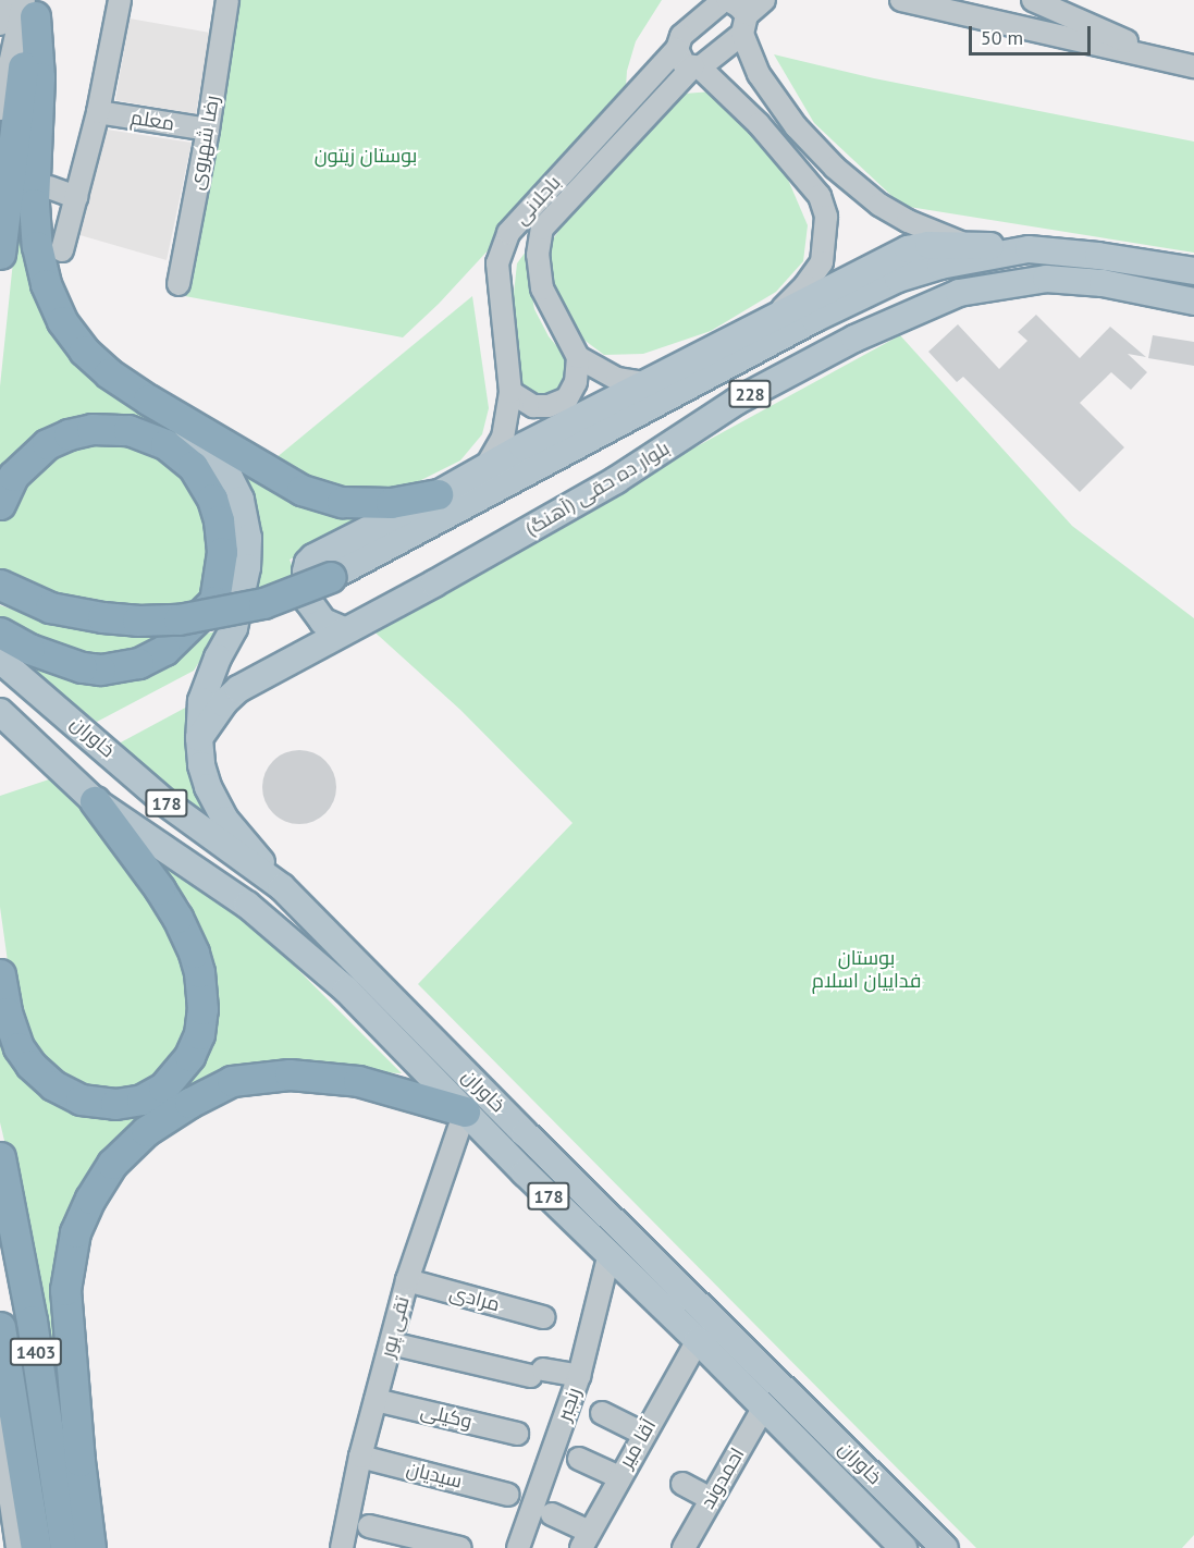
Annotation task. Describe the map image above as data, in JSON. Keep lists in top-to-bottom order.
{
  "streets": {
    "highway": ["1403"],
    "main road": [
      "228",
      "بلوار ده حقی (آهنگ)",
      "خاوران",
      "178"
    ],
    "street": [
      "معلم",
      "رضا شهروی",
      "باجلانی",
      "مرادی",
      "تقی پور",
      "رنجبر",
      "وکیلی",
      "آقا میر",
      "سیدیان",
      "احمدوند"
    ]
  },
  "crossings": [
    ["معلم", "رضا شهروی"],
    ["خاوران", "تقی پور"],
    ["خاوران", "رنجبر"],
    ["خاوران", "آقا میر"],
    ["خاوران", "احمدوند"],
    ["مرادی", "تقی پور"],
    ["تقی پور", "وکیلی"],
    ["تقی پور", "سیدیان"]
  ],
  "parks": ["بوستان زیتون", "بوستان فداییان اسلام"],
  "scale_bar": "50 m"
}
